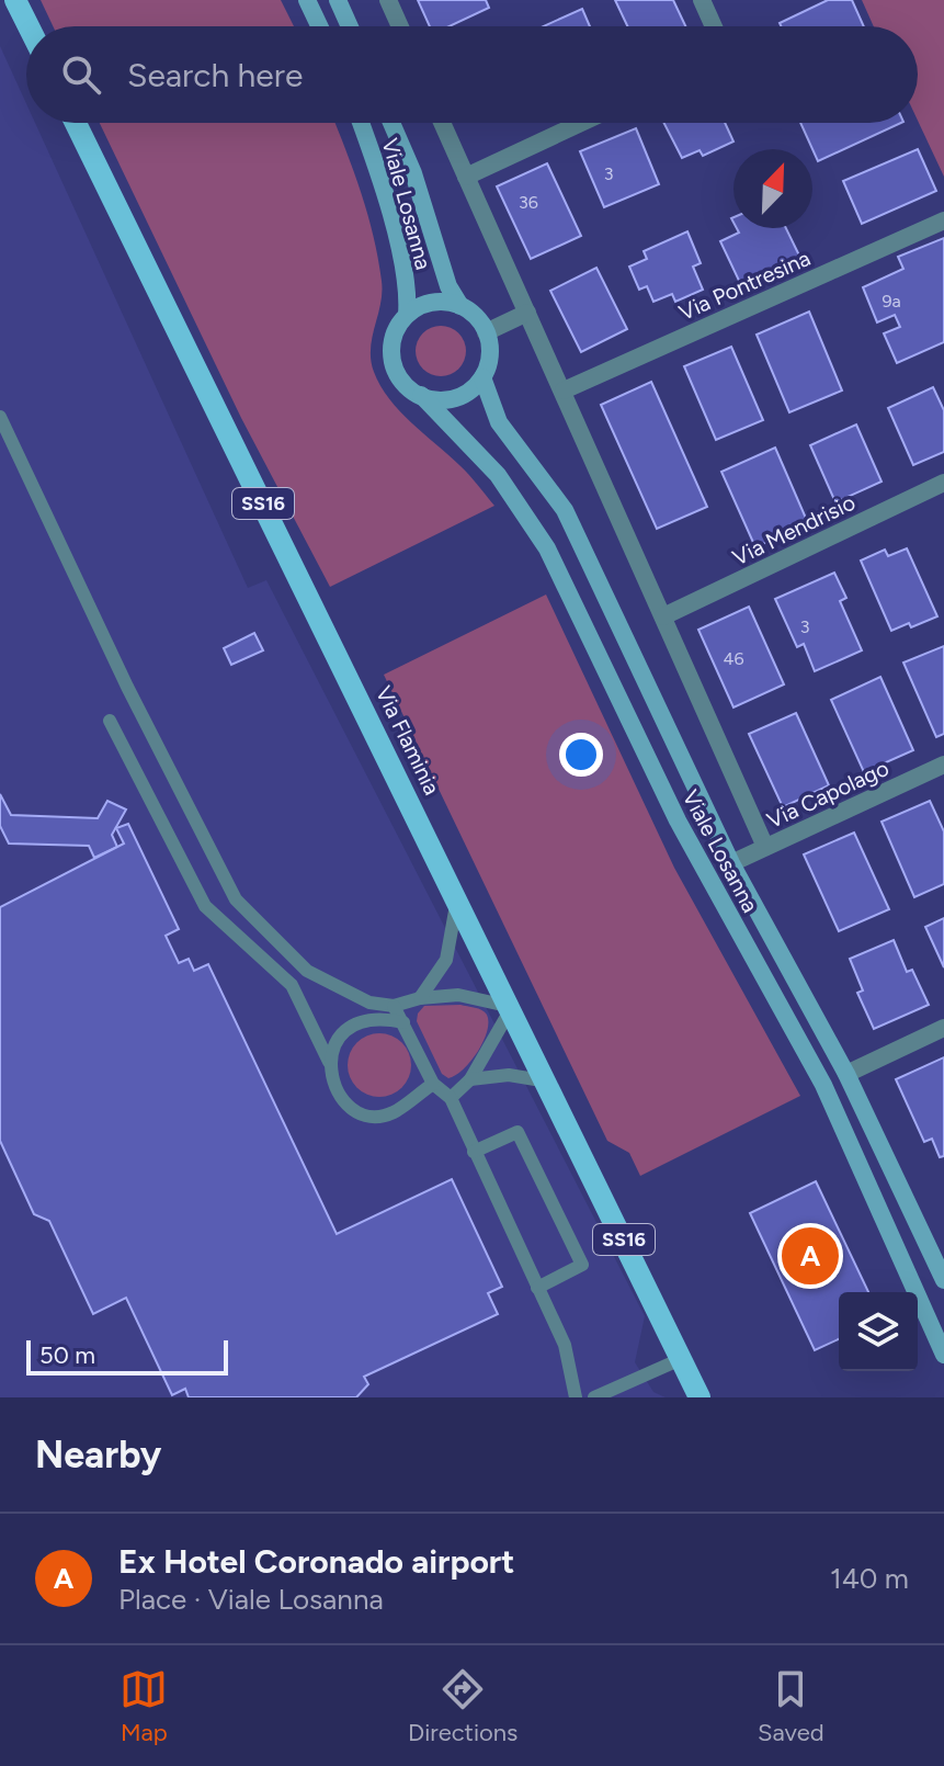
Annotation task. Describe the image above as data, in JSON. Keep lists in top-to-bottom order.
{
  "streets": {
    "main road": ["Viale Losanna", "SS16", "Via Flaminia"],
    "street": ["Via Pontresina", "Via Mendrisio", "Via Capolago"]
  },
  "crossings": [
    ["Viale Losanna", "Via Pontresina"],
    ["Viale Losanna", "Via Mendrisio"],
    ["Viale Losanna", "Via Capolago"]
  ],
  "house_numbers": [
    "3",
    "36",
    "9a",
    "3",
    "46"
  ],
  "scale_bar": "50 m",
  "north": "top right",
  "page": {
    "search": "Search here",
    "pins": "A",
    "scale": "50 m",
    "heading": "Nearby",
    "list": [
      {
        "mark": "A",
        "name": "Ex Hotel Coronado airport",
        "note": "Place · Viale Losanna",
        "value": "140 m"
      }
    ],
    "nav": ["Map", "Directions", "Saved"]
  }
}
